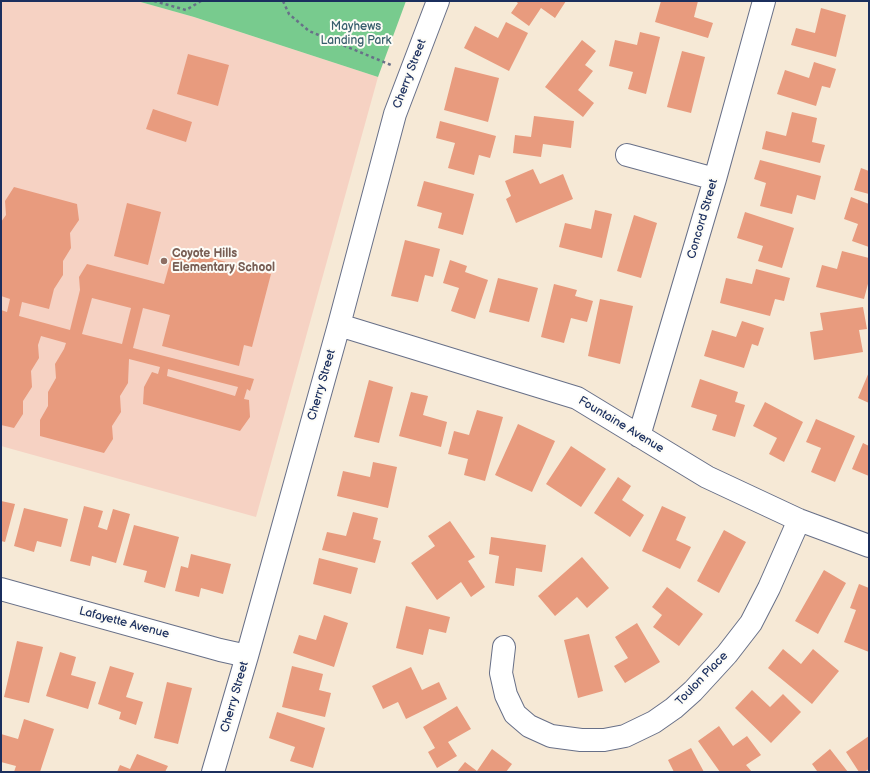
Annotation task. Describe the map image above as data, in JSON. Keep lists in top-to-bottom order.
{
  "streets": {
    "street": [
      "Cherry Street",
      "Concord Street",
      "Fountaine Avenue",
      "Lafayette Avenue",
      "Toulon Place"
    ]
  },
  "crossings": [
    ["Cherry Street", "Fountaine Avenue"],
    ["Cherry Street", "Lafayette Avenue"],
    ["Concord Street", "Fountaine Avenue"],
    ["Fountaine Avenue", "Toulon Place"]
  ],
  "parks": ["Mayhews Landing Park"],
  "places": ["Coyote Hills Elementary School"]
}
